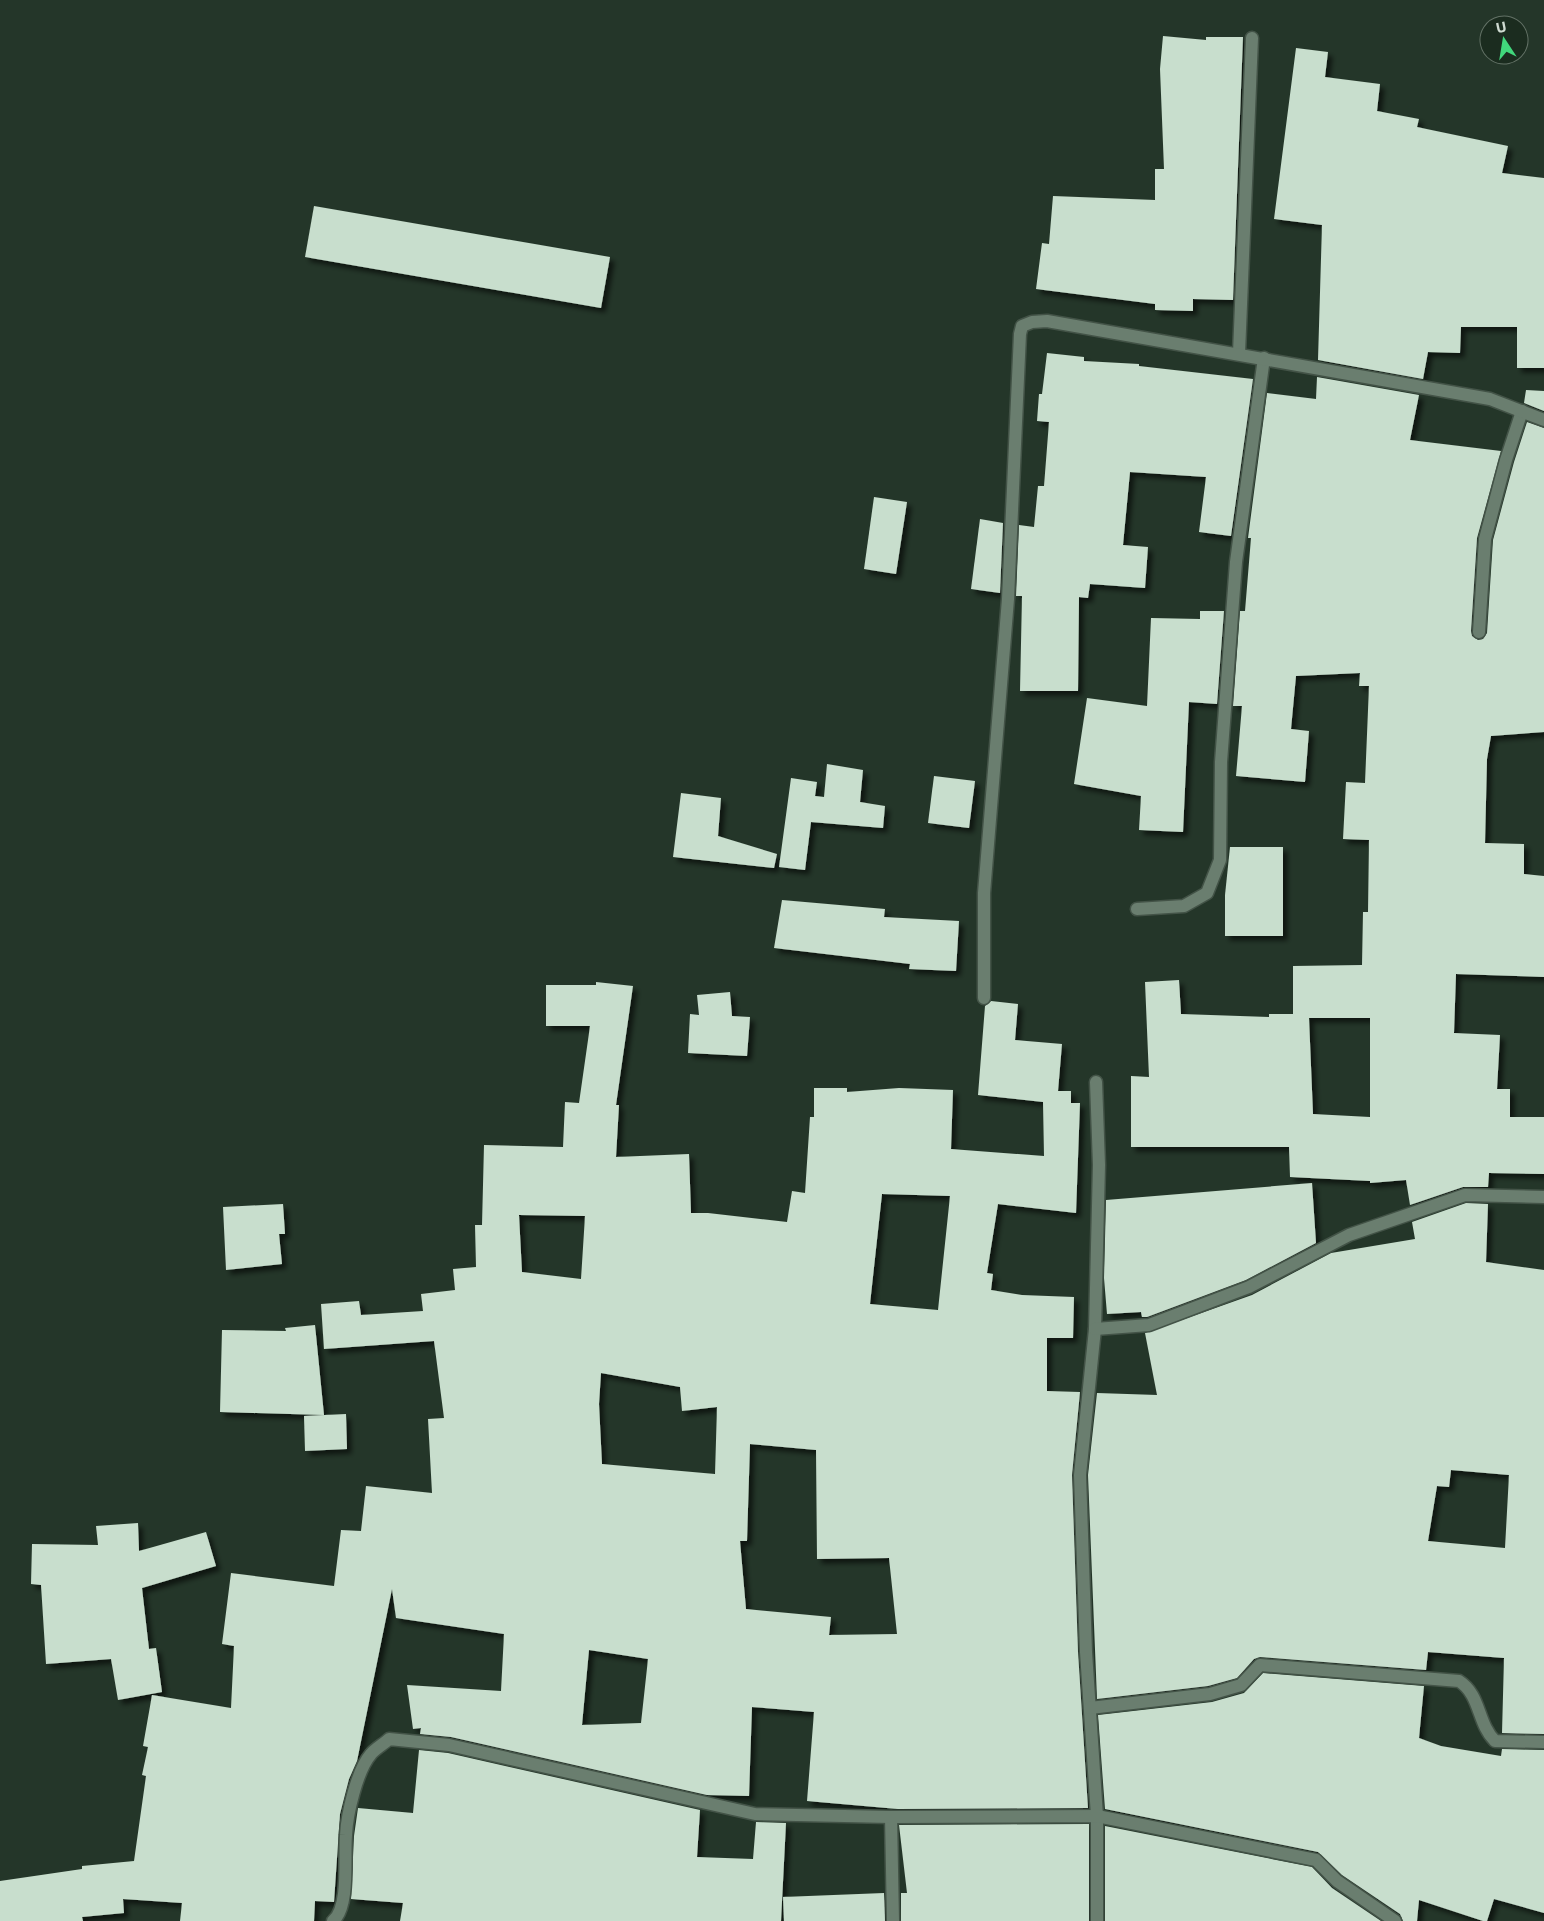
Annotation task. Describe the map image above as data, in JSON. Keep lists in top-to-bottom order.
{
  "north": "top"
}
